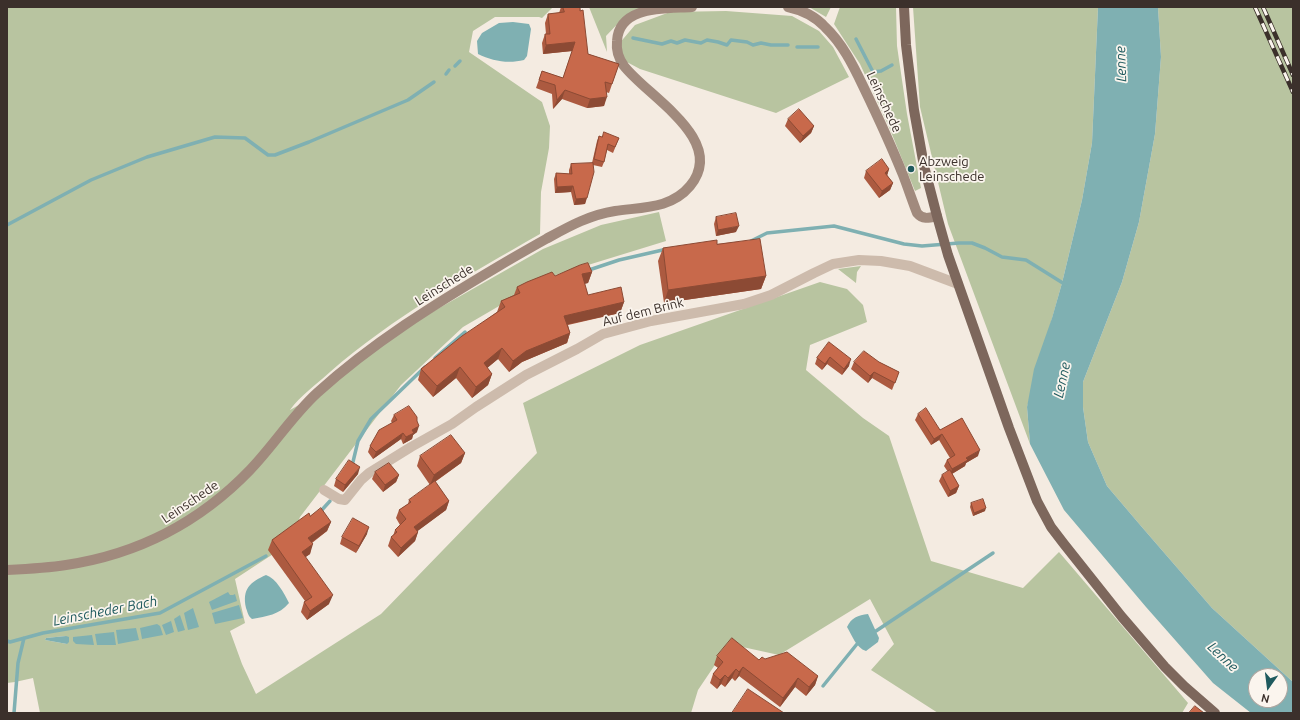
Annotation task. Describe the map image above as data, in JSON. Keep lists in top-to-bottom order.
{
  "streets": {
    "main road": ["Leinschede"],
    "street": ["Auf dem Brink"]
  },
  "water": ["Lenne", "Leinscheder Bach"],
  "places": ["Abzweig Leinschede"],
  "north": "bottom"
}
